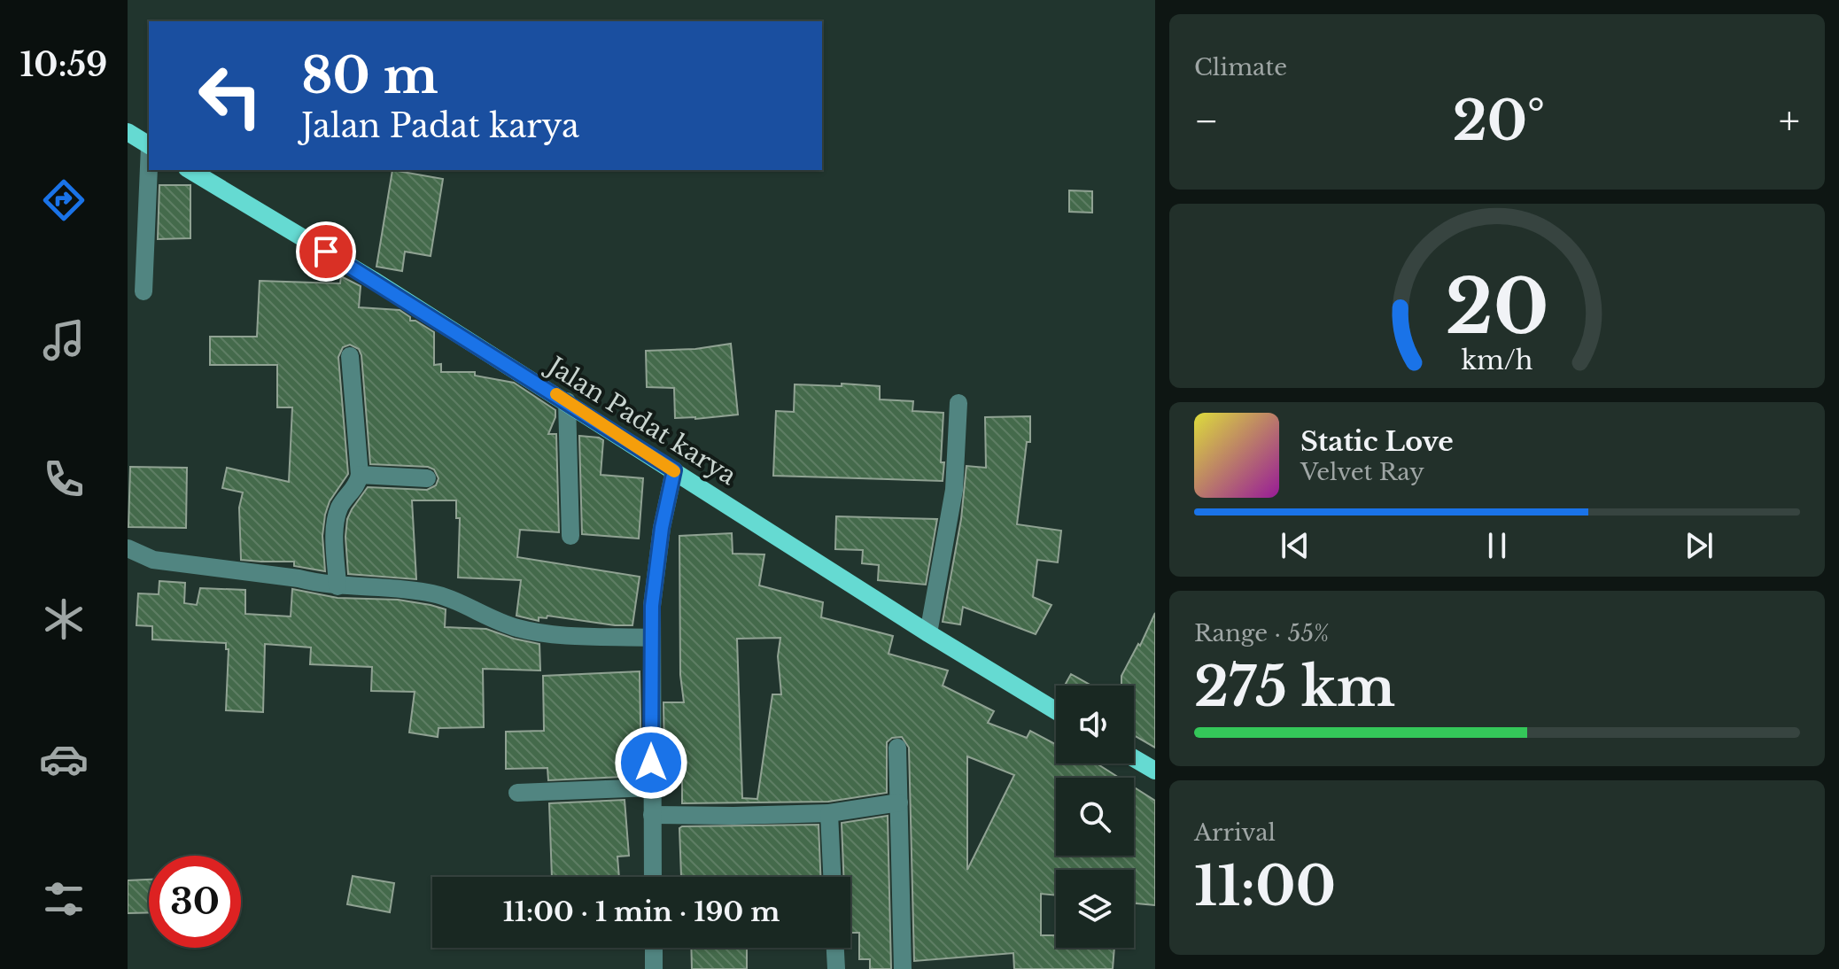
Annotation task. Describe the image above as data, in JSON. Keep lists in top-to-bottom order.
{
  "streets": {
    "main road": ["Jalan Padat karya"]
  },
  "page": {
    "tabs": "10:59",
    "tile": [
      "Climate",
      ["Range · 55%", "275 km"],
      ["Arrival", "11:00"]
    ],
    "turn": ["80 m", "Jalan Padat karya"],
    "heat": ["−", "20°", "+"],
    "song": ["Static Love", "Velvet Ray"],
    "limit": "30",
    "trip": "11:00 · 1 min · 190 m",
    "gauge": ["20", "km/h"]
  }
}
